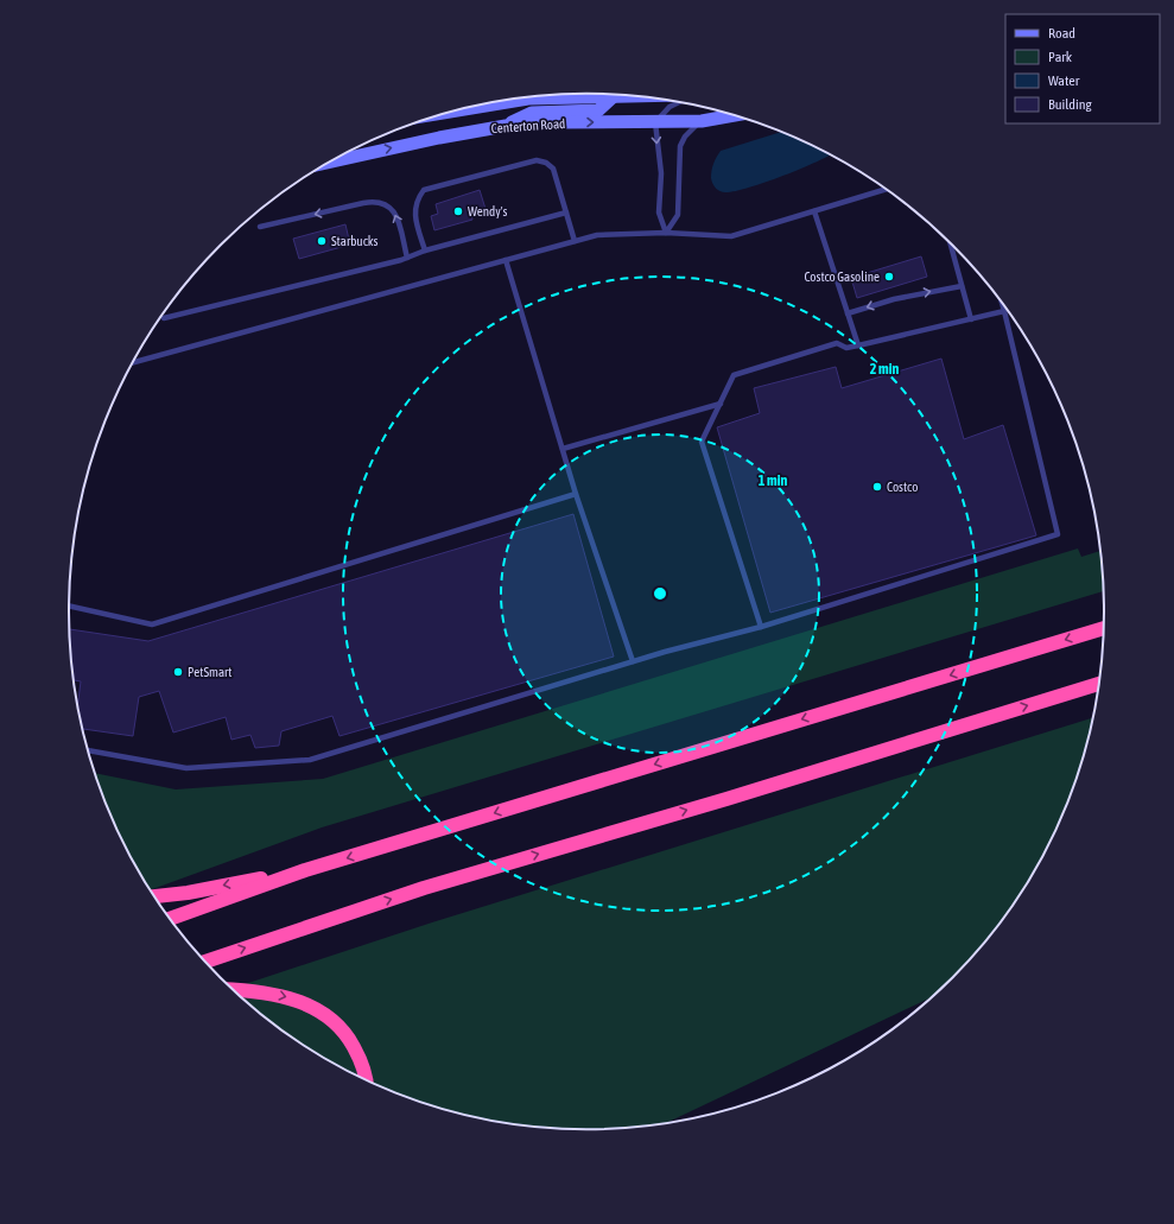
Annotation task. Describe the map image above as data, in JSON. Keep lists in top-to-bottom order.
{
  "streets": {
    "main road": ["Centerton Road"]
  },
  "places": [
    "Wendy's",
    "Starbucks",
    "Costco Gasoline",
    "Costco",
    "PetSmart"
  ],
  "legend": [
    "Road",
    "Park",
    "Water",
    "Building"
  ],
  "rings": ["2 min", "1 min"]
}
